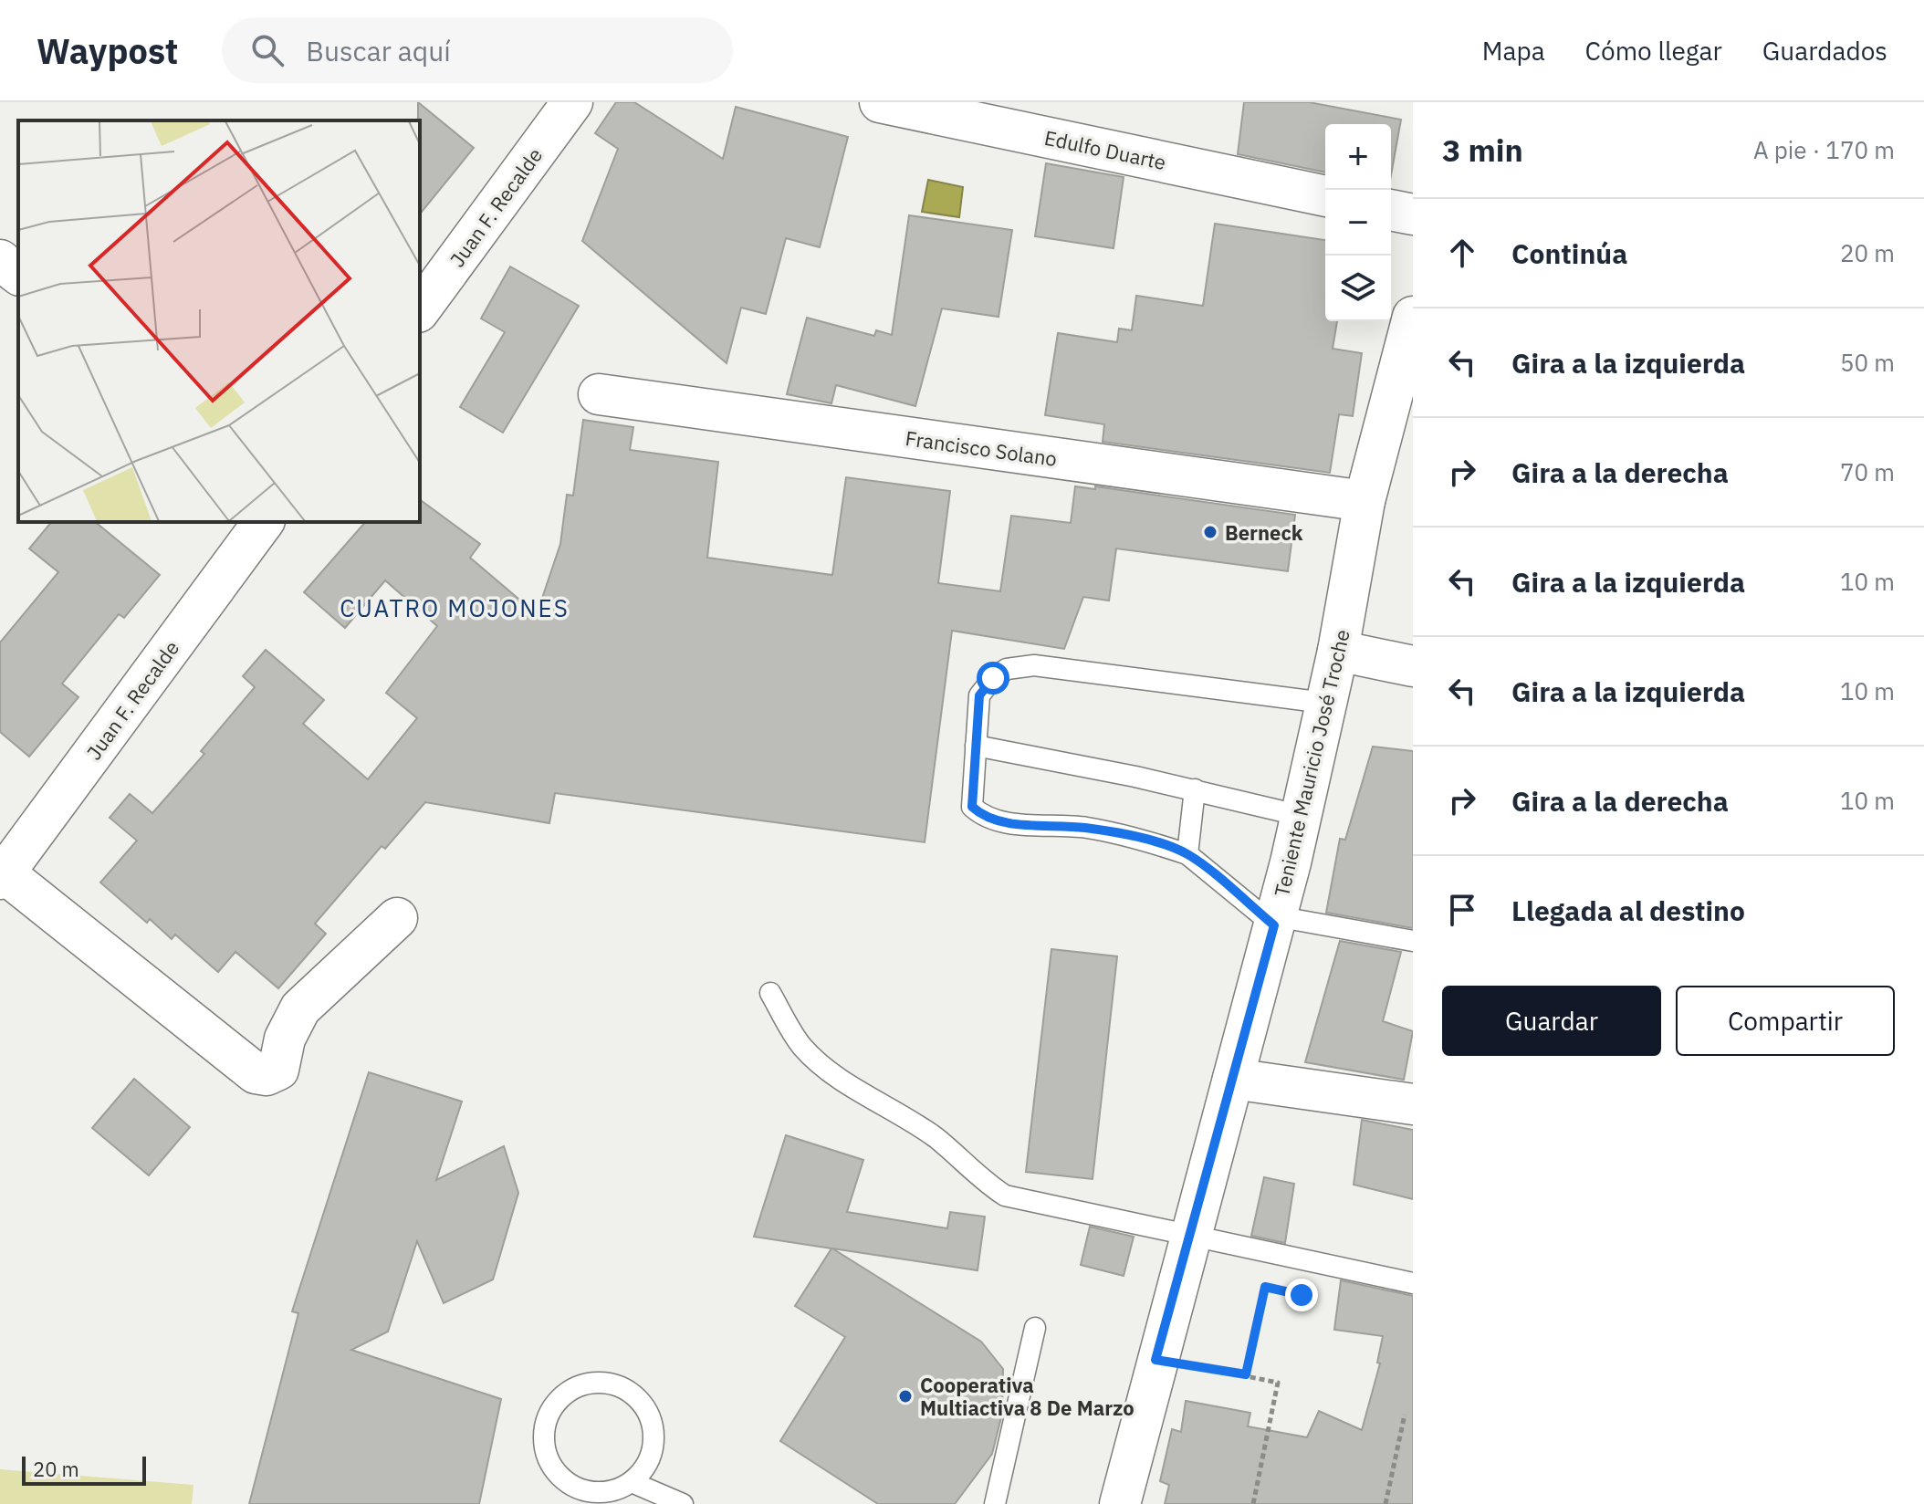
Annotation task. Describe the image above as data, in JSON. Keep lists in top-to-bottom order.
{
  "streets": {
    "street": [
      "Edulfo Duarte",
      "Juan F. Recalde",
      "Francisco Solano",
      "Teniente Mauricio José Troche"
    ]
  },
  "crossings": [
    ["Francisco Solano", "Teniente Mauricio José Troche"]
  ],
  "districts": ["CUATRO MOJONES"],
  "places": ["Berneck", "Cooperativa Multiactiva 8 De Marzo"],
  "scale_bar": "20 m",
  "page": {
    "header": "Waypost",
    "search": "Buscar aquí",
    "nav": ["Mapa", "Cómo llegar", "Guardados"],
    "heading": ["3 min", "A pie · 170 m"],
    "map_buttons": ["+", "−"],
    "list": [
      ["Continúa", "20 m"],
      ["Gira a la izquierda", "50 m"],
      ["Gira a la derecha", "70 m"],
      ["Gira a la izquierda", "10 m"],
      ["Gira a la izquierda", "10 m"],
      ["Gira a la derecha", "10 m"],
      "Llegada al destino"
    ],
    "buttons": ["Guardar", "Compartir"],
    "scale": "20 m"
  }
}
